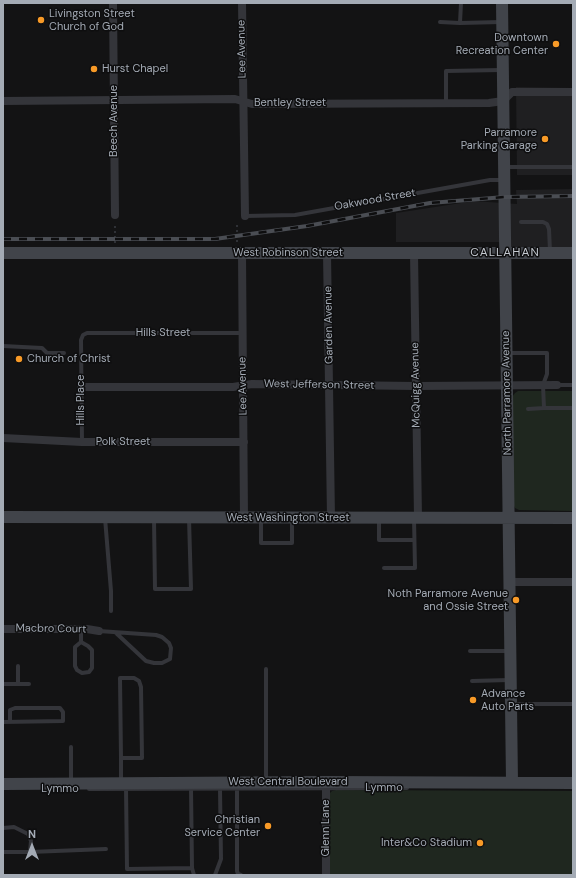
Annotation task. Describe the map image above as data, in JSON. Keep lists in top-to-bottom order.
{
  "streets": {
    "street": [
      "Lee Avenue",
      "Bentley Street",
      "Beech Avenue",
      "West Robinson Street",
      "Garden Avenue",
      "West Jefferson Street",
      "McQuigg Avenue",
      "North Parramore Avenue",
      "Polk Street",
      "West Washington Street",
      "Macbro Court",
      "West Central Boulevard",
      "Glenn Lane"
    ],
    "lane": [
      "Oakwood Street",
      "Hills Street",
      "Hills Place",
      "Lymmo"
    ]
  },
  "crossings": [
    ["Lee Avenue", "Bentley Street"],
    ["Lee Avenue", "Oakwood Street"],
    ["Lee Avenue", "West Robinson Street"],
    ["Lee Avenue", "Hills Street"],
    ["Lee Avenue", "West Jefferson Street"],
    ["Lee Avenue", "Polk Street"],
    ["Lee Avenue", "West Washington Street"],
    ["Bentley Street", "Beech Avenue"],
    ["Bentley Street", "North Parramore Avenue"],
    ["Oakwood Street", "North Parramore Avenue"],
    ["West Robinson Street", "Garden Avenue"],
    ["West Robinson Street", "McQuigg Avenue"],
    ["West Robinson Street", "North Parramore Avenue"],
    ["Garden Avenue", "West Jefferson Street"],
    ["Garden Avenue", "West Washington Street"],
    ["Hills Street", "Hills Place"],
    ["West Jefferson Street", "McQuigg Avenue"],
    ["West Jefferson Street", "North Parramore Avenue"],
    ["West Jefferson Street", "Hills Place"],
    ["McQuigg Avenue", "West Washington Street"],
    ["North Parramore Avenue", "West Washington Street"],
    ["North Parramore Avenue", "West Central Boulevard"],
    ["Hills Place", "Polk Street"],
    ["West Central Boulevard", "Lymmo"],
    ["West Central Boulevard", "Glenn Lane"],
    ["Lymmo", "Glenn Lane"]
  ],
  "districts": ["CALLAHAN"],
  "places": [
    "Livingston Street Church of God",
    "Downtown Recreation Center",
    "Hurst Chapel",
    "Parramore Parking Garage",
    "Church of Christ",
    "Noth Parramore Avenue and Ossie Street",
    "Advance Auto Parts",
    "Christian Service Center",
    "Inter&Co Stadium"
  ],
  "north": "top"
}
